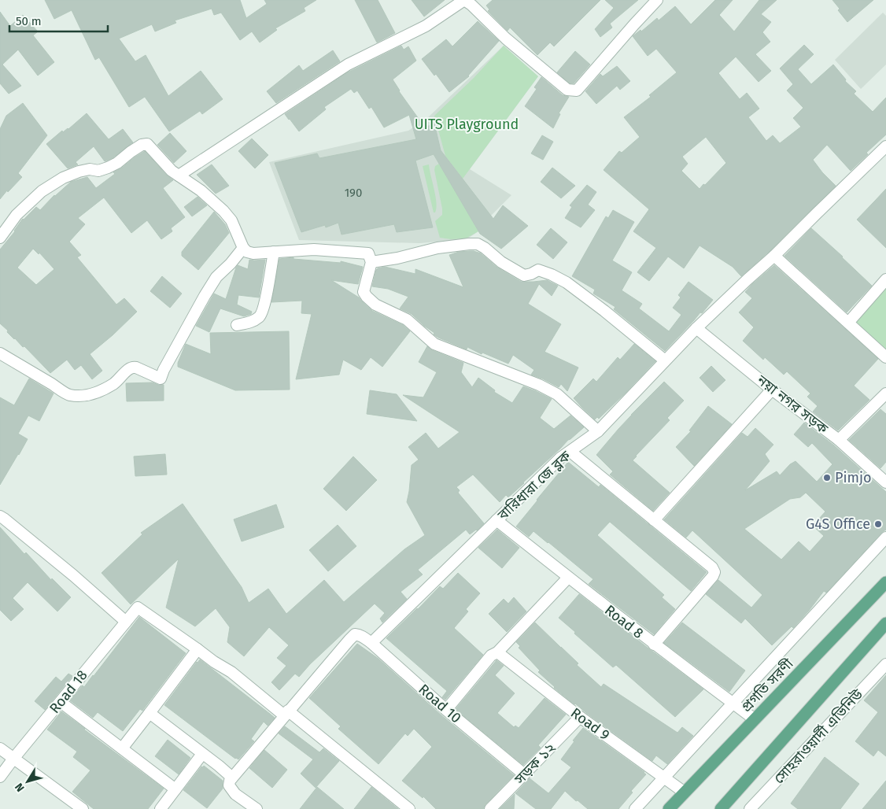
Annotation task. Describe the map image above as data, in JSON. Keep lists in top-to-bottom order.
{
  "streets": {
    "main road": ["প্রগতি সরণী"],
    "street": [
      "নয়া নগর সড়ক",
      "বারিধারা জে ব্লক",
      "Road 8",
      "Road 18",
      "Road 10",
      "Road 9",
      "সোহরাওয়ার্দী এভিনিউ",
      "সড়ক ১২"
    ]
  },
  "crossings": [
    ["নয়া নগর সড়ক", "বারিধারা জে ব্লক"],
    ["বারিধারা জে ব্লক", "Road 8"],
    ["বারিধারা জে ব্লক", "Road 10"],
    ["Road 8", "প্রগতি সরণী"],
    ["প্রগতি সরণী", "Road 9"],
    ["Road 10", "সড়ক ১২"],
    ["Road 9", "সড়ক ১২"]
  ],
  "parks": ["UITS Playground"],
  "places": ["Pimjo", "G4S Office"],
  "house_numbers": ["190"],
  "scale_bar": "50 m",
  "north": "bottom left"
}
